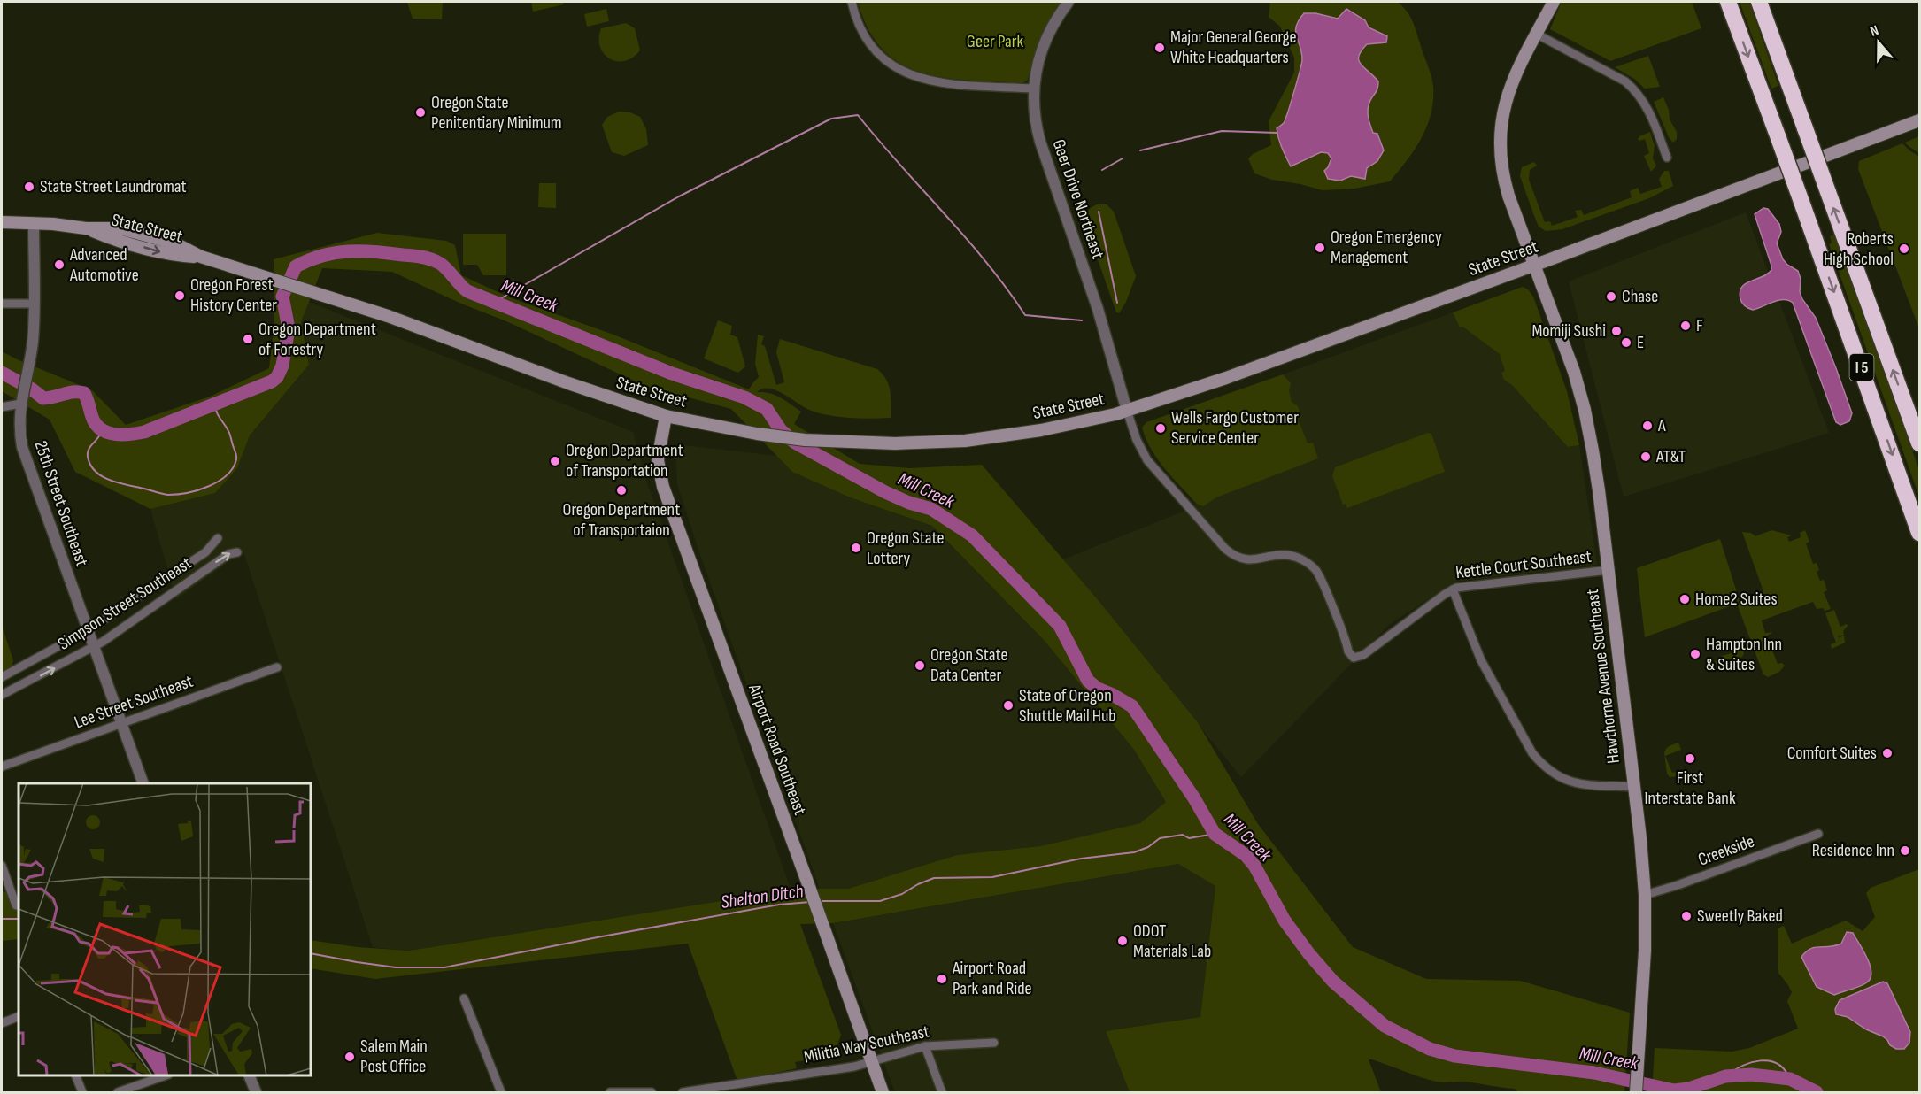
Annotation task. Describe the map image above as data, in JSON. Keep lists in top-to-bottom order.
{
  "streets": {
    "highway": ["I 5"],
    "main road": ["State Street", "Hawthorne Avenue Southeast", "Airport Road Southeast"],
    "street": [
      "Geer Drive Northeast",
      "25th Street Southeast",
      "Kettle Court Southeast",
      "Simpson Street Southeast",
      "Lee Street Southeast",
      "Creekside",
      "Militia Way Southeast"
    ]
  },
  "crossings": [
    ["Geer Drive Northeast", "State Street"],
    ["Geer Drive Northeast", "Kettle Court Southeast"],
    ["State Street", "25th Street Southeast"],
    ["State Street", "Kettle Court Southeast"],
    ["State Street", "Hawthorne Avenue Southeast"],
    ["State Street", "Airport Road Southeast"],
    ["25th Street Southeast", "Simpson Street Southeast"],
    ["25th Street Southeast", "Lee Street Southeast"],
    ["Kettle Court Southeast", "Hawthorne Avenue Southeast"],
    ["Hawthorne Avenue Southeast", "Creekside"],
    ["Airport Road Southeast", "Militia Way Southeast"]
  ],
  "water": ["Mill Creek", "Shelton Ditch"],
  "parks": ["Geer Park"],
  "places": [
    "Major General George White Headquarters",
    "Oregon State Penitentiary Minimum",
    "State Street Laundromat",
    "Oregon Emergency Management",
    "Roberts High School",
    "Advanced Automotive",
    "Oregon Forest History Center",
    "Chase",
    "F",
    "Momiji Sushi",
    "Oregon Department of Forestry",
    "E",
    "A",
    "Wells Fargo Customer Service Center",
    "AT&T",
    "Oregon Department of Transportation",
    "Oregon Department of Transportaion",
    "Oregon State Lottery",
    "Home2 Suites",
    "Hampton Inn & Suites",
    "Oregon State Data Center",
    "State of Oregon Shuttle Mail Hub",
    "Comfort Suites",
    "First Interstate Bank",
    "Residence Inn",
    "Sweetly Baked",
    "ODOT Materials Lab",
    "Airport Road Park and Ride",
    "Salem Main Post Office"
  ],
  "north": "top"
}
